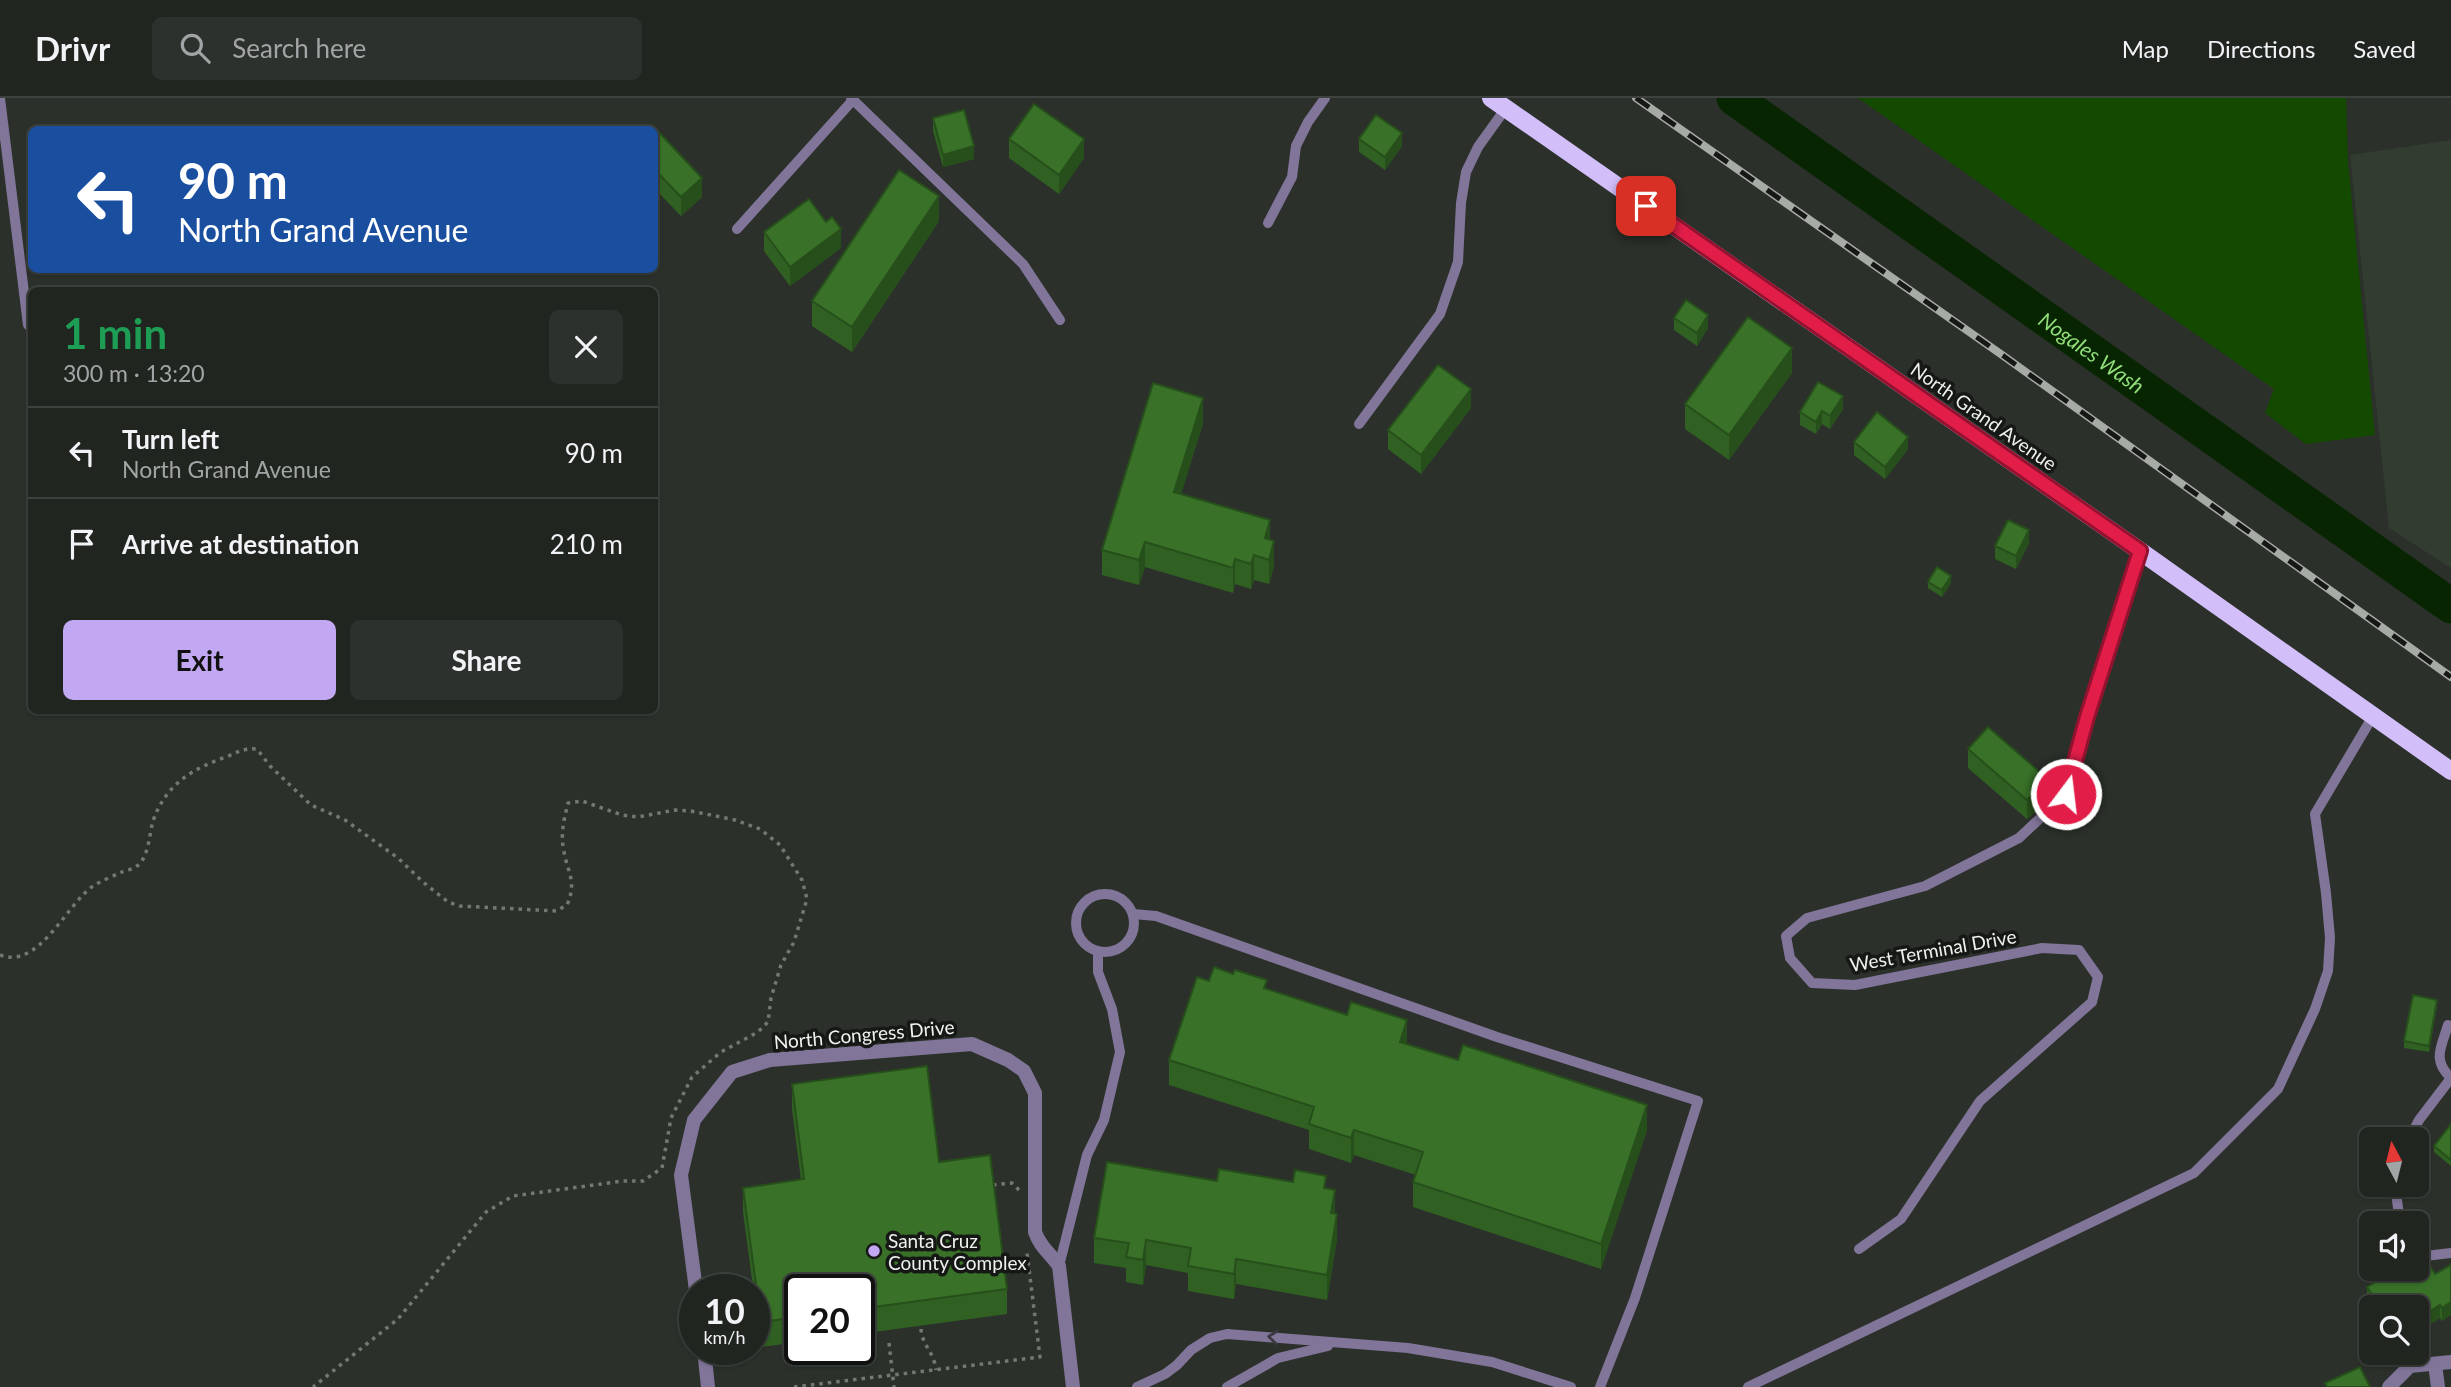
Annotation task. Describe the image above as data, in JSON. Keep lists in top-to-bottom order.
{
  "streets": {
    "main road": ["North Grand Avenue"],
    "street": ["North Congress Drive"],
    "lane": ["West Terminal Drive"]
  },
  "crossings": [
    ["North Grand Avenue", "West Terminal Drive"]
  ],
  "water": ["Nogales Wash"],
  "places": ["Santa Cruz County Complex"],
  "north": "top",
  "page": {
    "header": "Drivr",
    "search": "Search here",
    "nav": ["Map", "Directions", "Saved"],
    "turn": ["90 m", "North Grand Avenue"],
    "heading": ["1 min", "300 m · 13:20"],
    "list": [
      {
        "name": "Turn left",
        "note": "North Grand Avenue",
        "value": "90 m"
      },
      {
        "name": "Arrive at destination",
        "value": "210 m"
      }
    ],
    "buttons": ["Exit", "Share"],
    "speed": "10 km/h",
    "limit": "20"
  }
}
